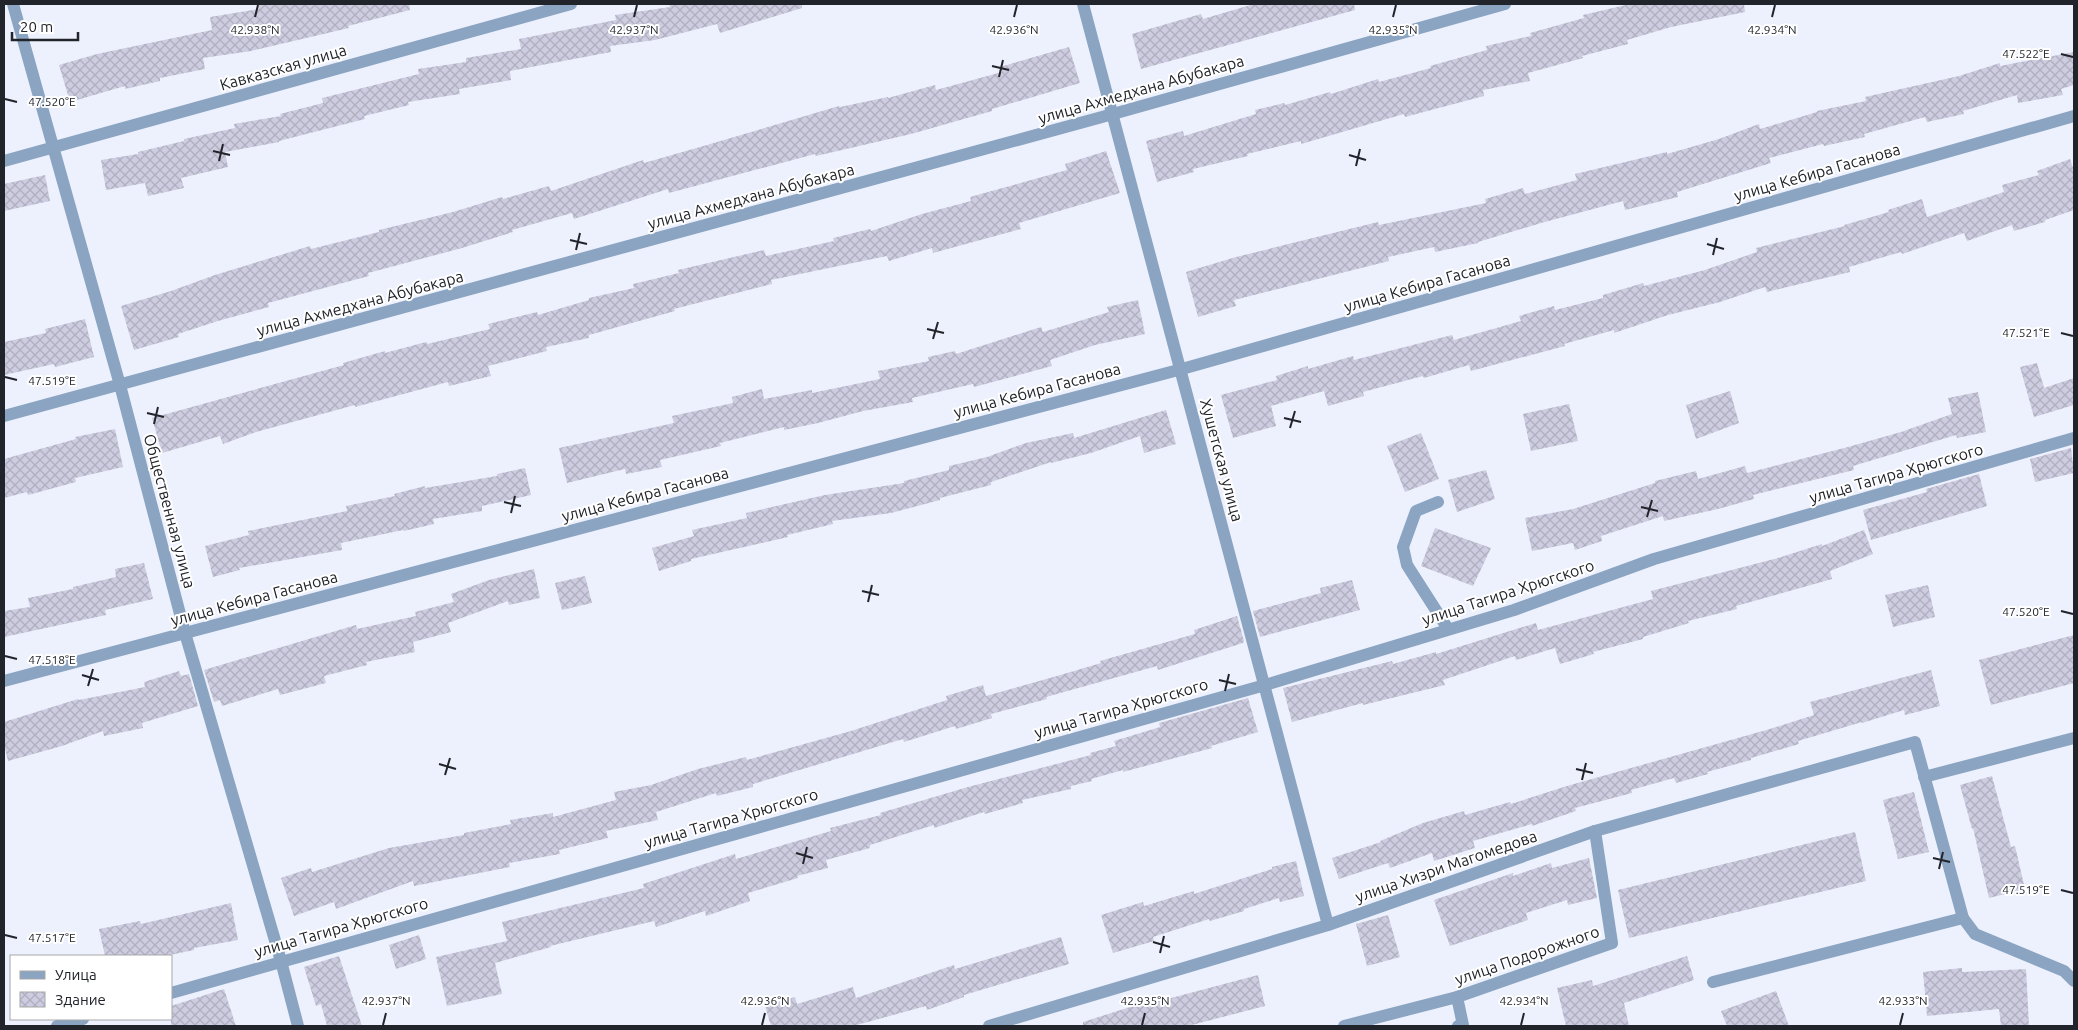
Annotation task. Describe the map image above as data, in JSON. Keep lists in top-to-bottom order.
{
  "streets": {
    "street": [
      "Кавказская улица",
      "улица Ахмедхана Абубакара",
      "улица Кебира Гасанова",
      "Хушетская улица",
      "улица Тагира Хрюгского",
      "Общественная улица",
      "улица Хизри Магомедова",
      "улица Подорожного"
    ]
  },
  "crossings": [
    ["Кавказская улица", "Общественная улица"],
    ["улица Ахмедхана Абубакара", "Хушетская улица"],
    ["улица Ахмедхана Абубакара", "Общественная улица"],
    ["улица Кебира Гасанова", "Хушетская улица"],
    ["улица Кебира Гасанова", "Общественная улица"],
    ["Хушетская улица", "улица Тагира Хрюгского"],
    ["Хушетская улица", "улица Хизри Магомедова"],
    ["улица Тагира Хрюгского", "Общественная улица"],
    ["улица Хизри Магомедова", "улица Подорожного"]
  ],
  "legend": ["Улица", "Здание"],
  "scale_bar": "20 m",
  "coordinates": [
    "42.938°N",
    "42.937°N",
    "42.936°N",
    "42.935°N",
    "42.934°N",
    "47.522°E",
    "47.520°E",
    "47.521°E",
    "47.519°E",
    "47.518°E",
    "47.517°E",
    "42.933°N"
  ]
}
